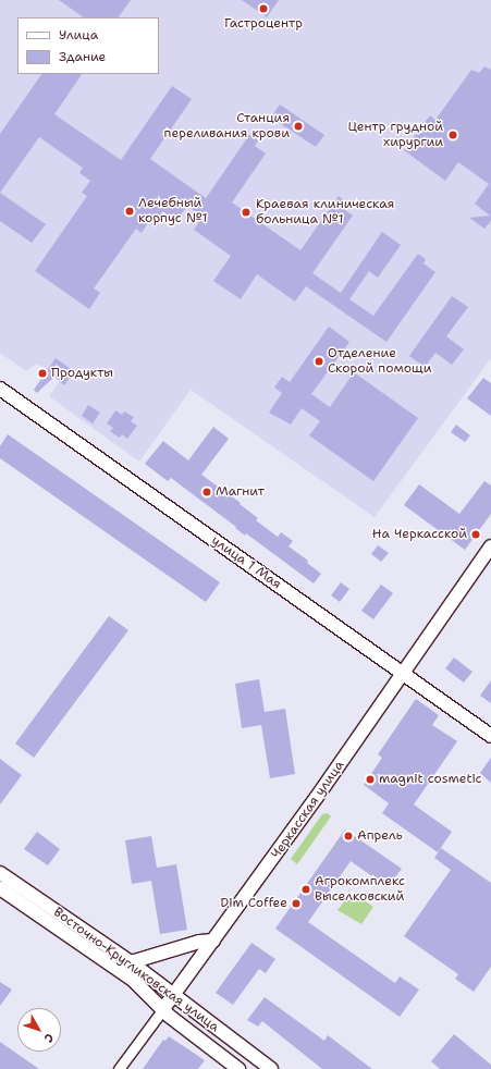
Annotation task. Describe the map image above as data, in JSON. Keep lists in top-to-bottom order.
{
  "streets": {
    "street": ["улица 1 Мая", "Черкасская улица", "Восточно-Кругликовская улица"]
  },
  "crossings": [
    ["улица 1 Мая", "Черкасская улица"],
    ["Черкасская улица", "Восточно-Кругликовская улица"]
  ],
  "places": [
    "Гастроцентр",
    "Станция переливания крови",
    "Центр грудной хирургии",
    "Лечебный корпус №1",
    "Краевая клиническая больница №1",
    "Отделение Скорой помощи",
    "Продукты",
    "Магнит",
    "На Черкасской",
    "magnit cosmetic",
    "Апрель",
    "Агрокомплекс Выселковский",
    "Dim Coffee"
  ],
  "legend": ["Улица", "Здание"],
  "north": "bottom right"
}
